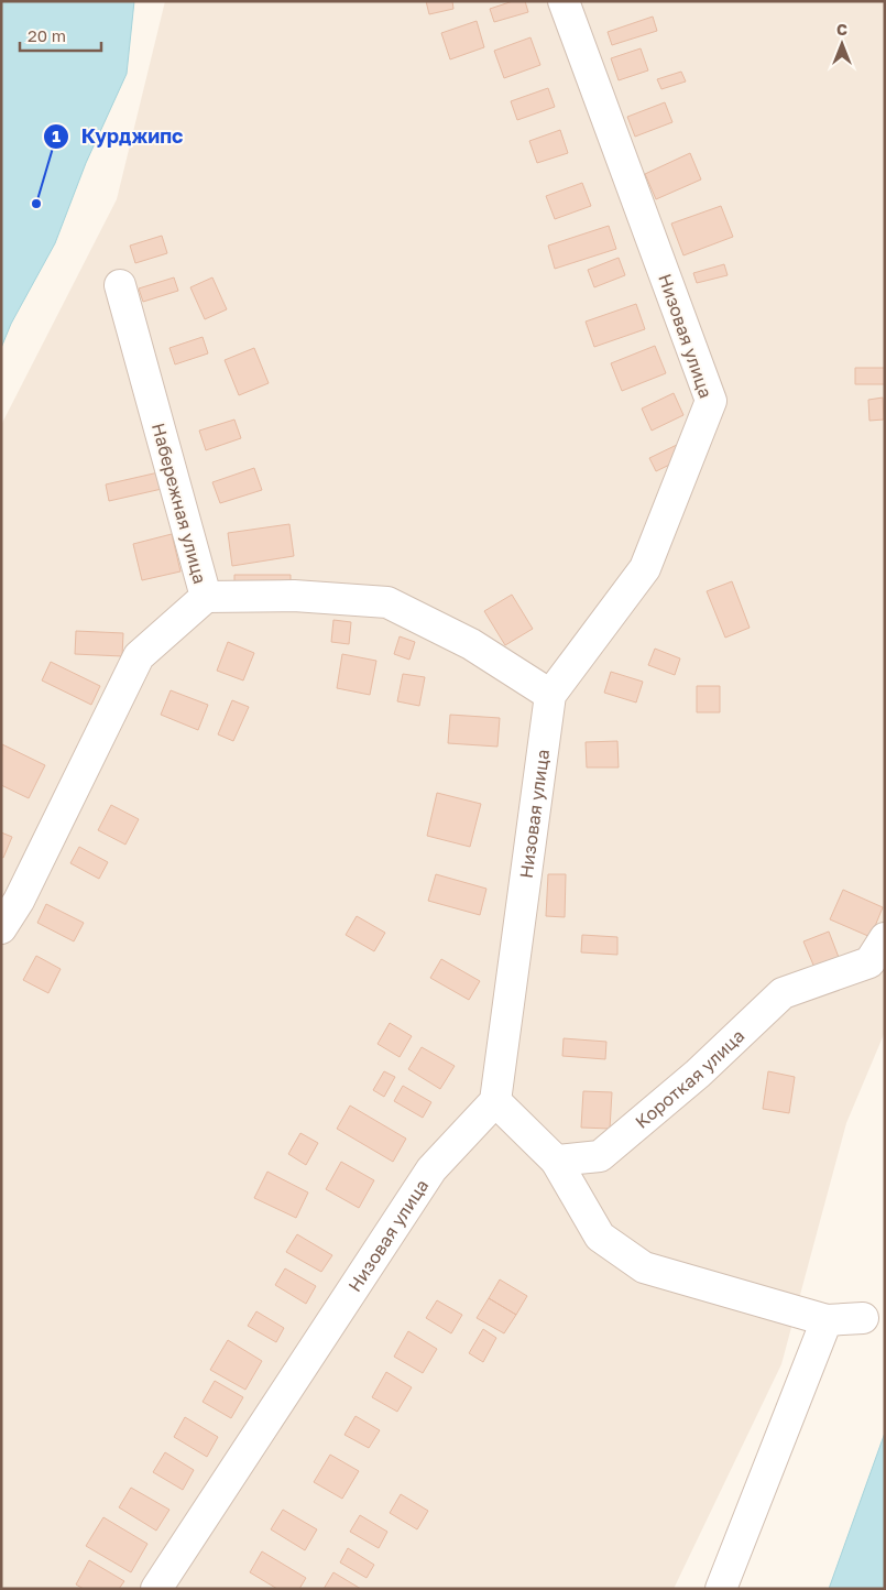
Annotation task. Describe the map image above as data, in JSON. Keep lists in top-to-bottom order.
{
  "streets": {
    "street": ["Низовая улица", "Набережная улица", "Короткая улица"]
  },
  "places": ["Курджипс"],
  "scale_bar": "20 m",
  "north": "top"
}
